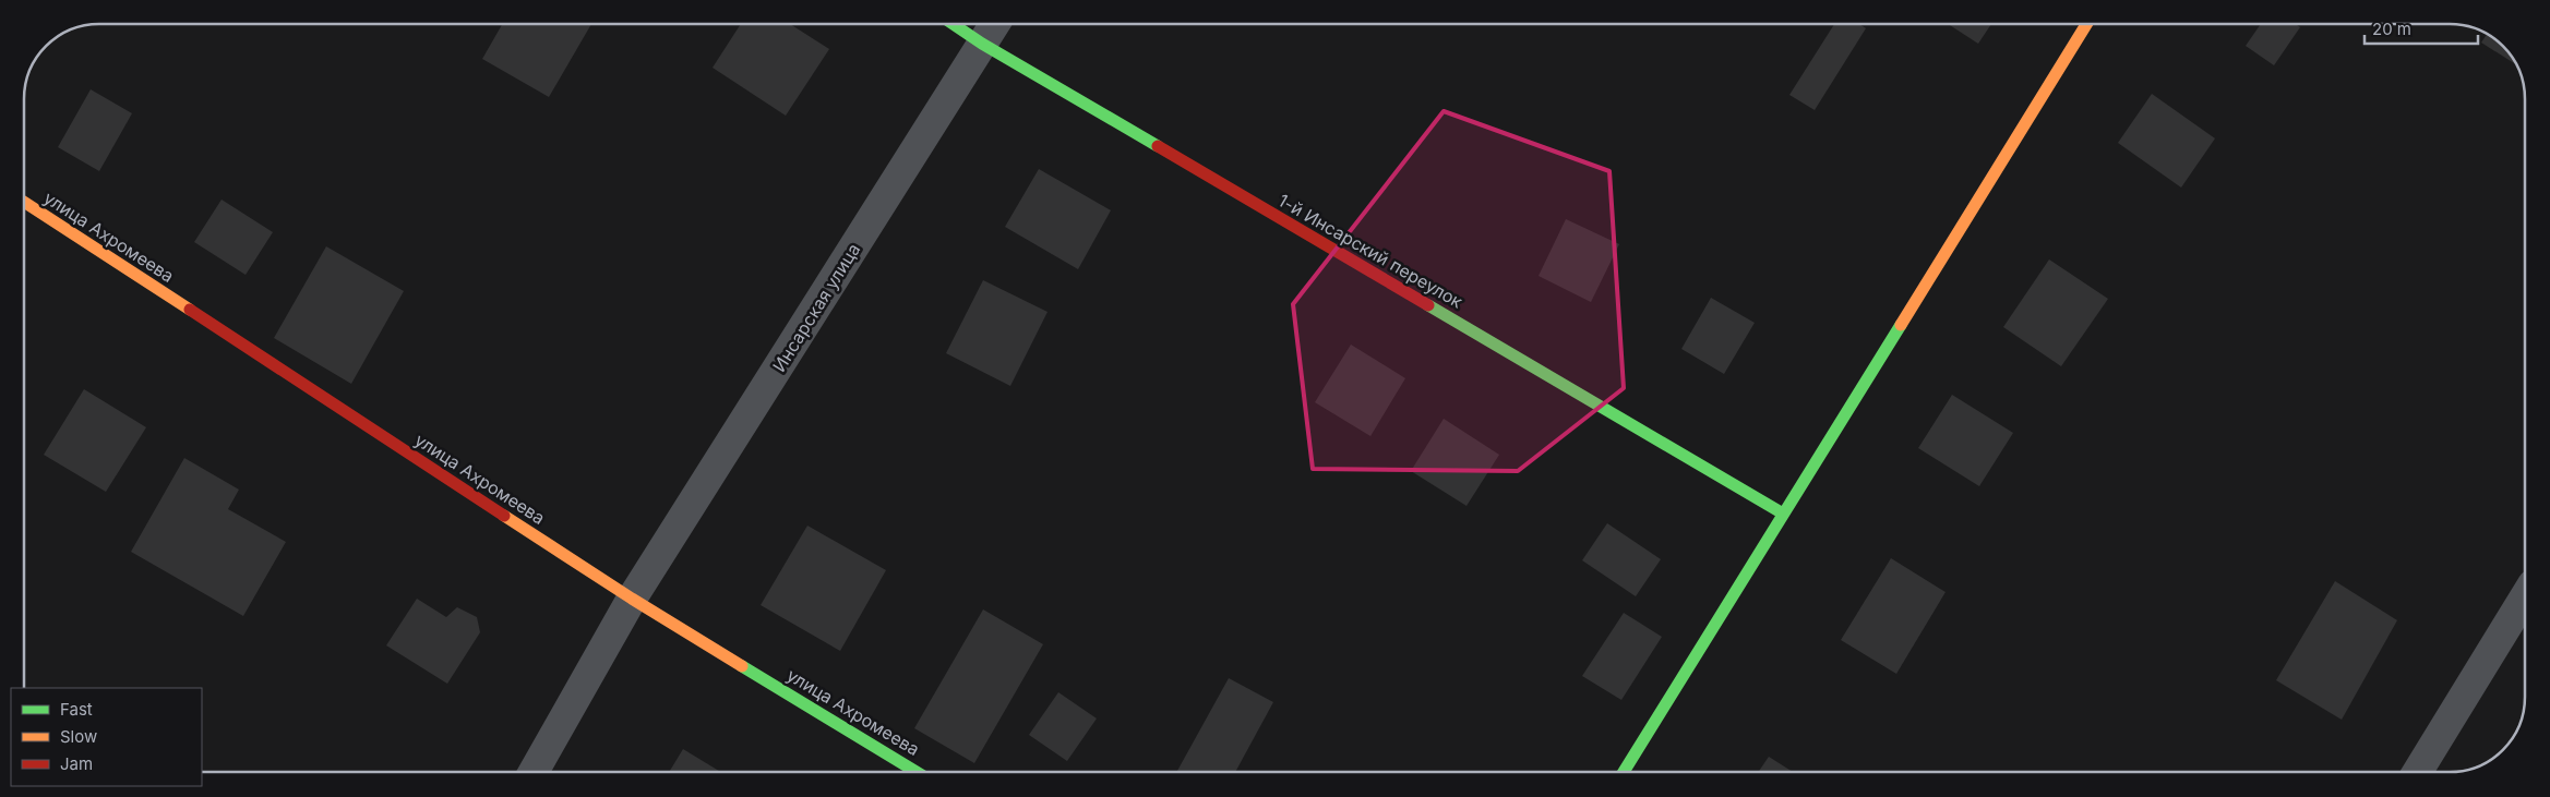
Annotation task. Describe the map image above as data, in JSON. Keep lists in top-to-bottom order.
{
  "streets": {
    "street": ["улица Ахромеева", "1-й Инсарский переулок", "Инсарская улица"]
  },
  "crossings": [
    ["улица Ахромеева", "Инсарская улица"],
    ["1-й Инсарский переулок", "Инсарская улица"]
  ],
  "legend": ["Fast", "Slow", "Jam"],
  "scale_bar": "20 m"
}
